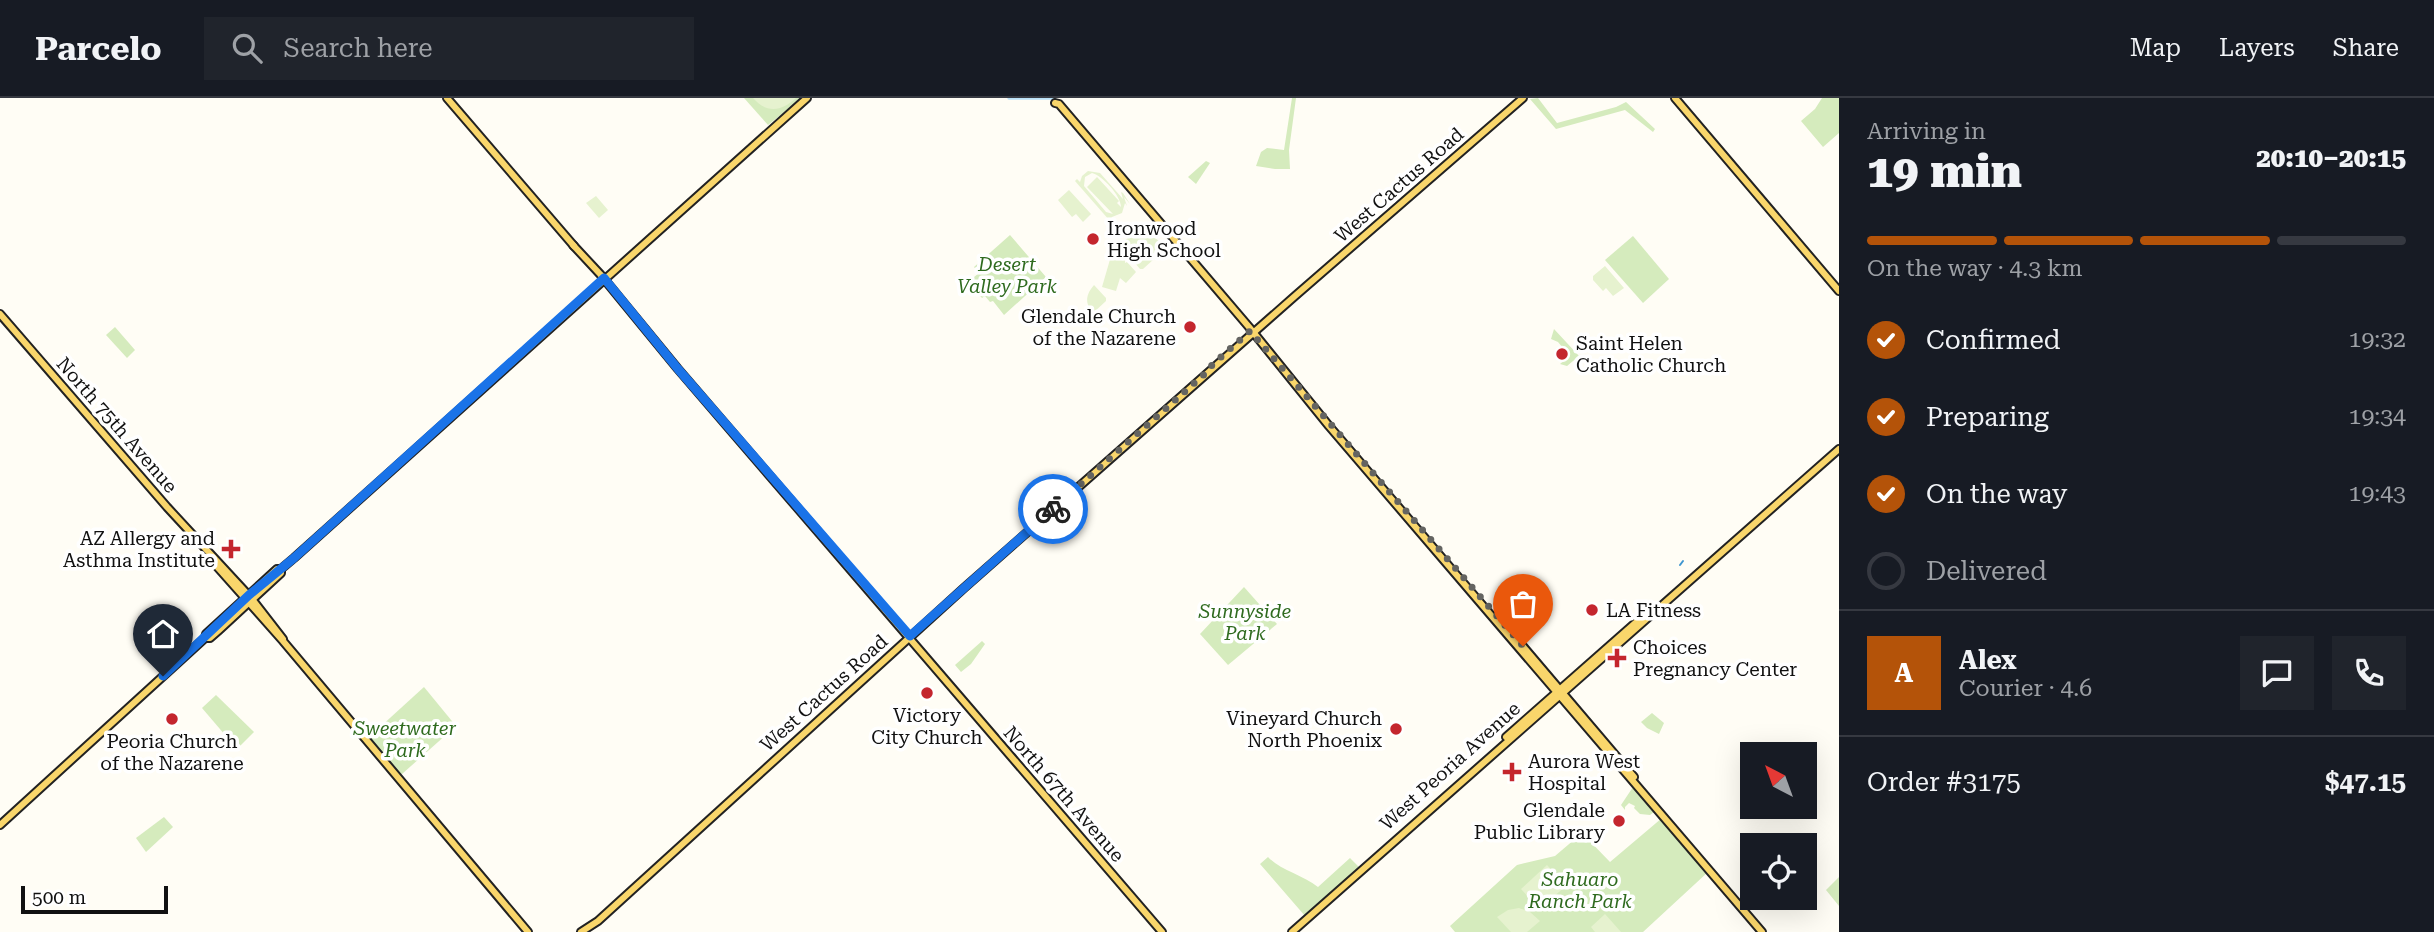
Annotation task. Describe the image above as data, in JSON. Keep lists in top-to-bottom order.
{
  "streets": {
    "main road": [
      "West Cactus Road",
      "North 75th Avenue",
      "West Peoria Avenue",
      "North 67th Avenue"
    ]
  },
  "crossings": [
    ["West Cactus Road", "North 67th Avenue"]
  ],
  "parks": [
    "Desert Valley Park",
    "Sunnyside Park",
    "Sweetwater Park",
    "Sahuaro Ranch Park"
  ],
  "places": {
    "other": [
      "Ironwood High School",
      "Glendale Church of the Nazarene",
      "Saint Helen Catholic Church",
      "LA Fitness",
      "Victory City Church",
      "Peoria Church of the Nazarene",
      "Vineyard Church North Phoenix",
      "Glendale Public Library"
    ],
    "health": ["AZ Allergy and Asthma Institute", "Choices Pregnancy Center", "Aurora West Hospital"]
  },
  "scale_bar": "500 m",
  "north": "top left",
  "page": {
    "header": "Parcelo",
    "search": "Search here",
    "nav": ["Map", "Layers", "Share"],
    "heading": ["19 min", "Arriving in", "20:10–20:15"],
    "panel": [
      "Alex",
      "Courier · 4.6",
      "Order #3175",
      "$47.15"
    ],
    "bar": "On the way · 4.3 km",
    "list": [
      ["Confirmed", "19:32"],
      ["Preparing", "19:34"],
      ["On the way", "19:43"],
      "Delivered"
    ],
    "round": "A",
    "scale": "500 m"
  }
}
